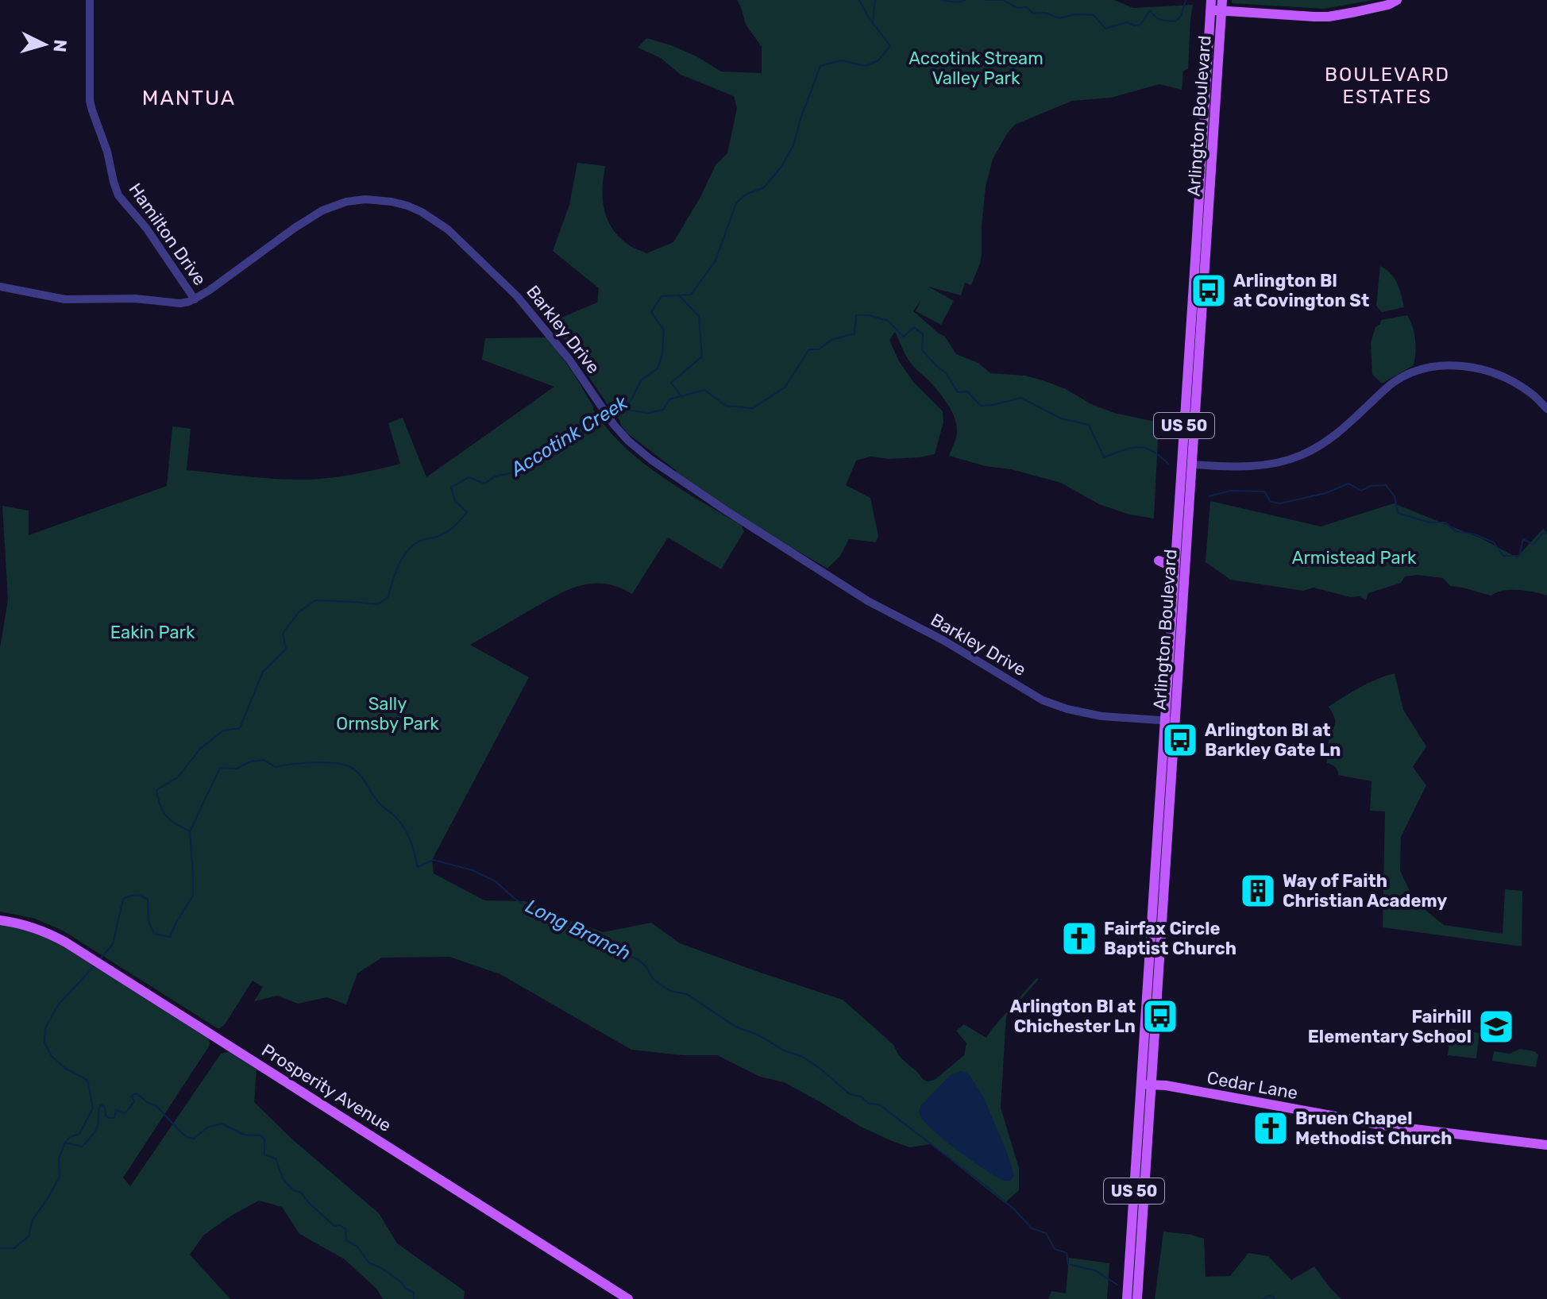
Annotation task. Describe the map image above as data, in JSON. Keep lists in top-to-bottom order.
{
  "streets": {
    "main road": [
      "Arlington Boulevard",
      "US 50",
      "Cedar Lane",
      "Prosperity Avenue"
    ],
    "street": ["Hamilton Drive", "Barkley Drive"]
  },
  "crossings": [
    ["Arlington Boulevard", "Barkley Drive"],
    ["Arlington Boulevard", "Cedar Lane"],
    ["Hamilton Drive", "Barkley Drive"]
  ],
  "districts": ["BOULEVARD ESTATES", "MANTUA"],
  "water": ["Accotink Creek", "Long Branch"],
  "parks": [
    "Accotink Stream Valley Park",
    "Armistead Park",
    "Eakin Park",
    "Sally Ormsby Park"
  ],
  "places": {
    "bus stop": ["Arlington Bl at Covington St", "Arlington Bl at Barkley Gate Ln", "Arlington Bl at Chichester Ln"],
    "building": ["Way of Faith Christian Academy"],
    "church": ["Fairfax Circle Baptist Church", "Bruen Chapel Methodist Church"],
    "school or university": ["Fairhill Elementary School"]
  },
  "north": "right"
}
